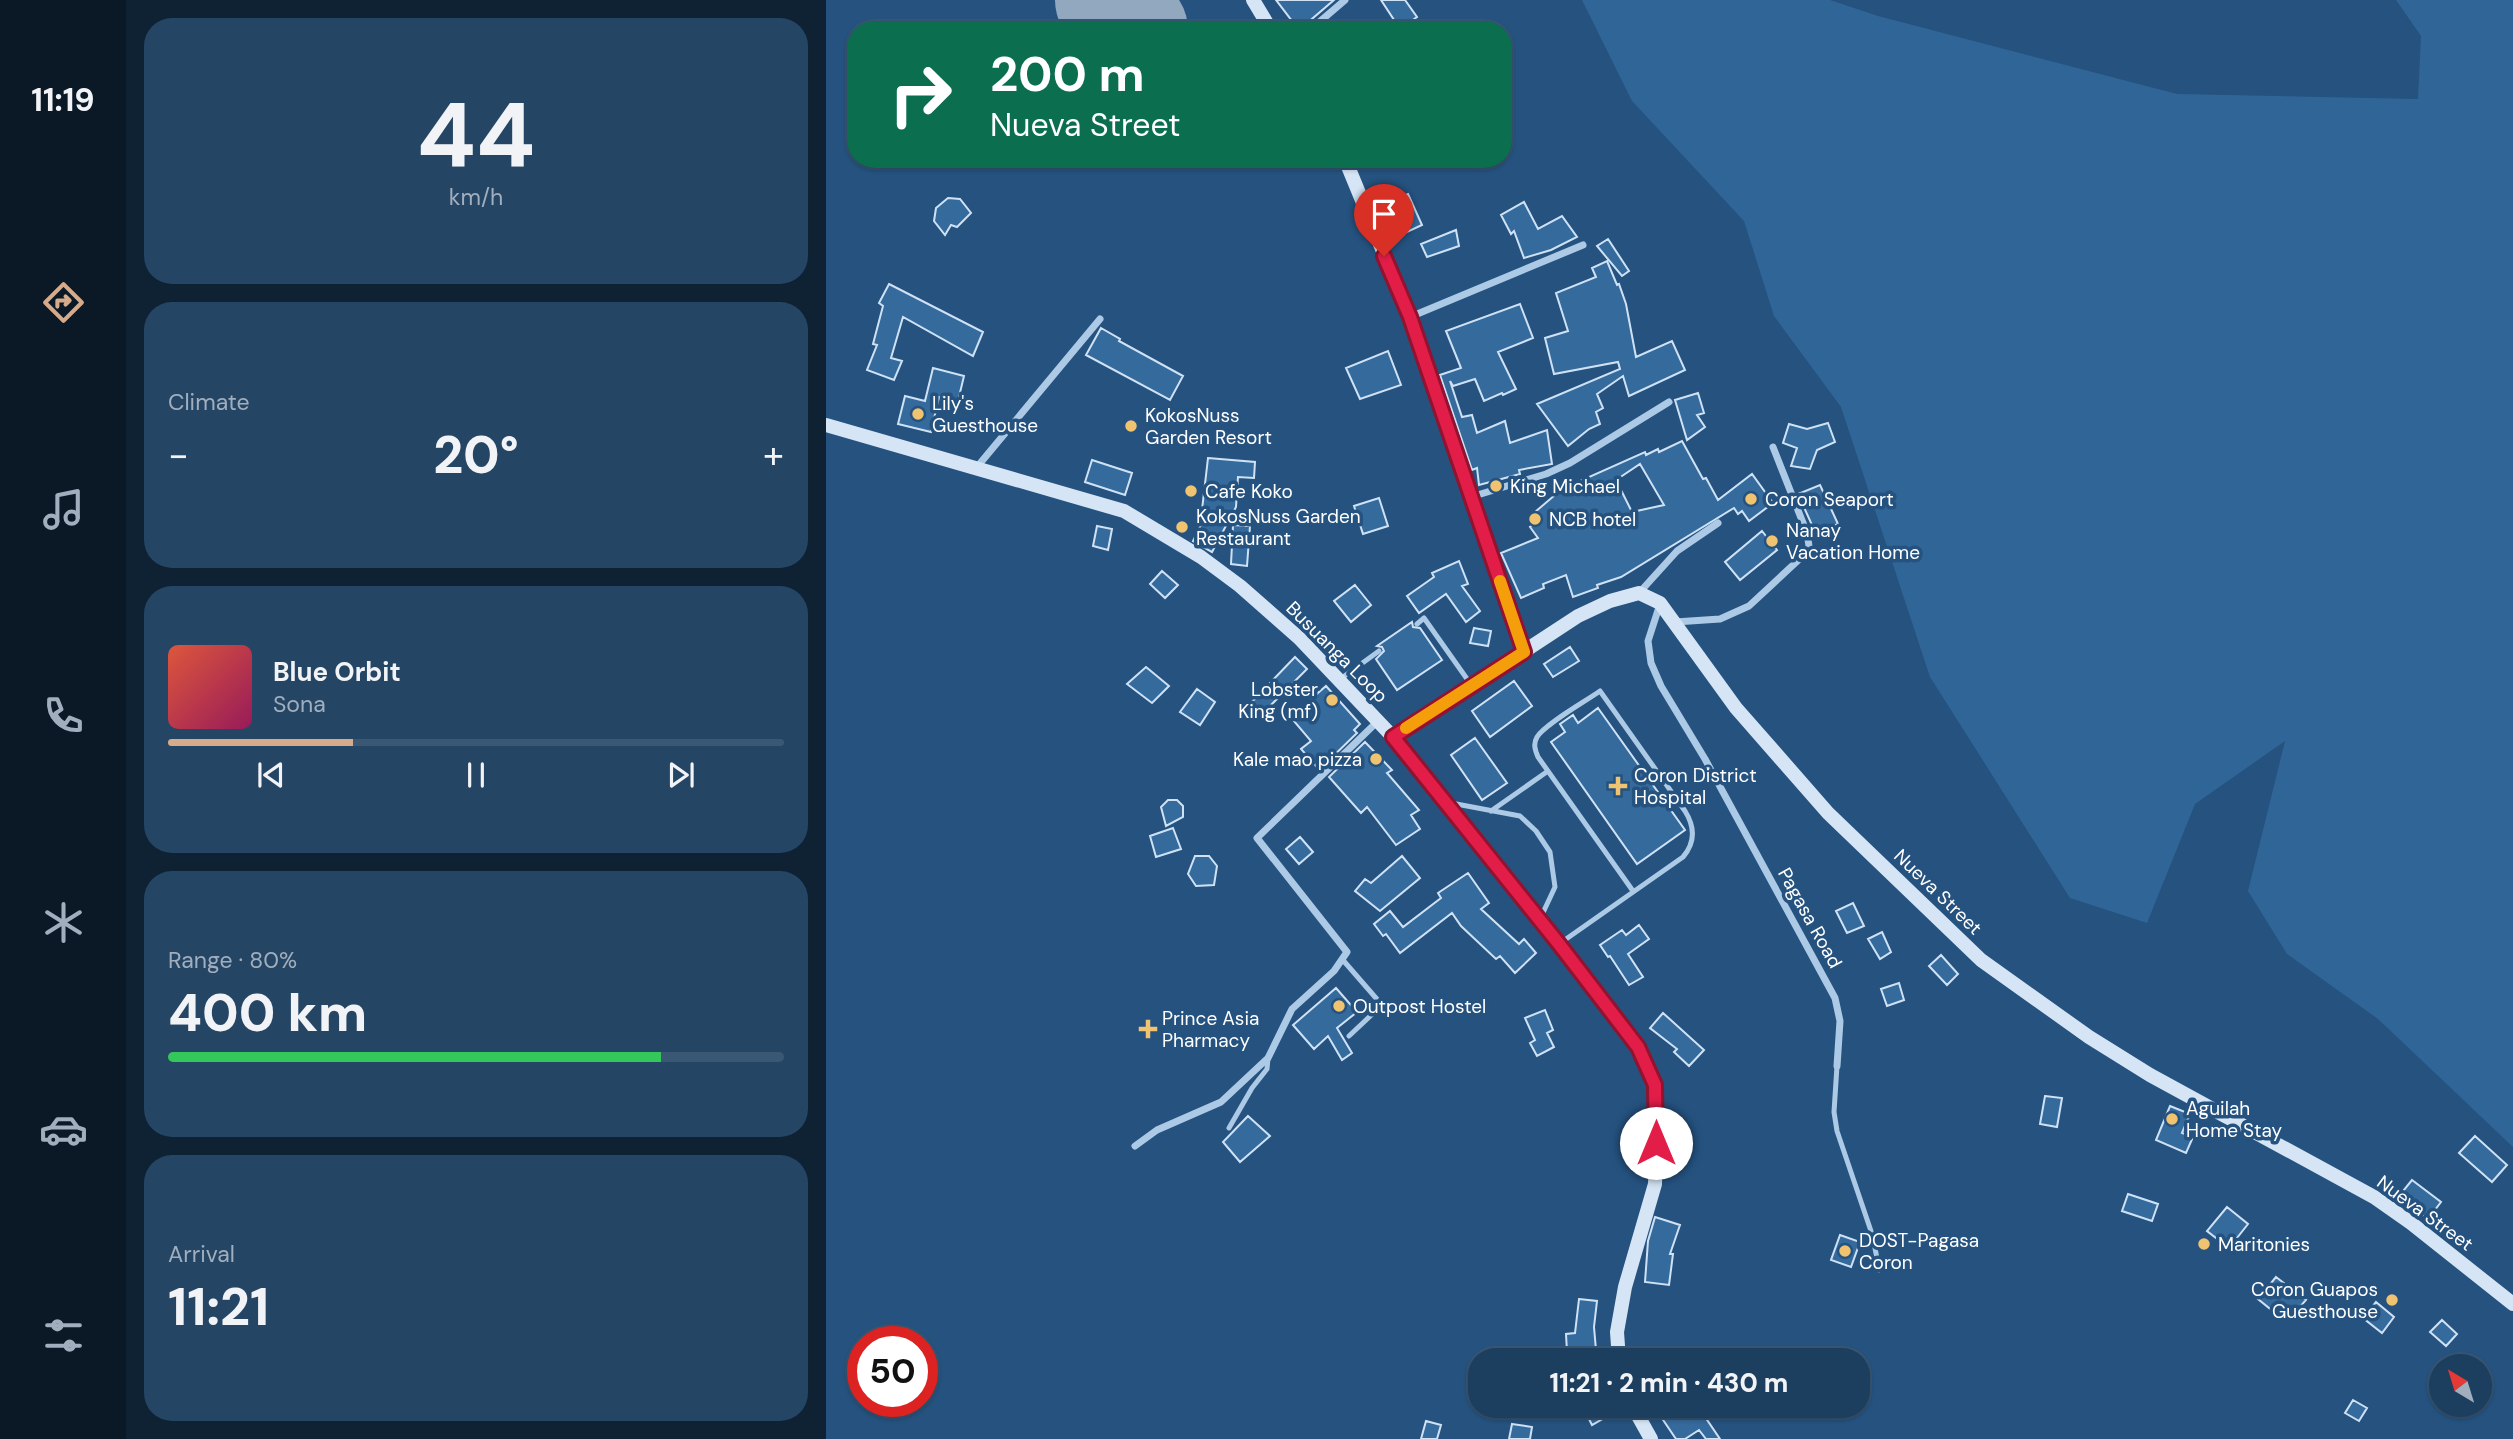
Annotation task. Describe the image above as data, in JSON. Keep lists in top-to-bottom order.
{
  "streets": {
    "main road": ["Busuanga Loop", "Nueva Street"],
    "street": ["Pagasa Road"]
  },
  "crossings": [
    ["Nueva Street", "Pagasa Road"]
  ],
  "places": {
    "other": [
      "Lily's Guesthouse",
      "KokosNuss Garden Resort",
      "King Michael",
      "Cafe Koko",
      "Coron Seaport",
      "NCB hotel",
      "KokosNuss Garden Restaurant",
      "Nanay Vacation Home",
      "Lobster King (mf)",
      "Kale mao pizza",
      "Outpost Hostel",
      "Aguilah Home Stay",
      "Maritonies",
      "DOST-Pagasa Coron",
      "Coron Guapos Guesthouse"
    ],
    "health": ["Coron District Hospital", "Prince Asia Pharmacy"]
  },
  "north": "top left",
  "page": {
    "tabs": "11:19",
    "tile": [
      ["44", "km/h"],
      "Climate",
      ["Range · 80%", "400 km"],
      ["Arrival", "11:21"]
    ],
    "turn": ["200 m", "Nueva Street"],
    "heat": ["−", "20°", "+"],
    "song": ["Blue Orbit", "Sona"],
    "limit": "50",
    "trip": "11:21 · 2 min · 430 m"
  }
}
